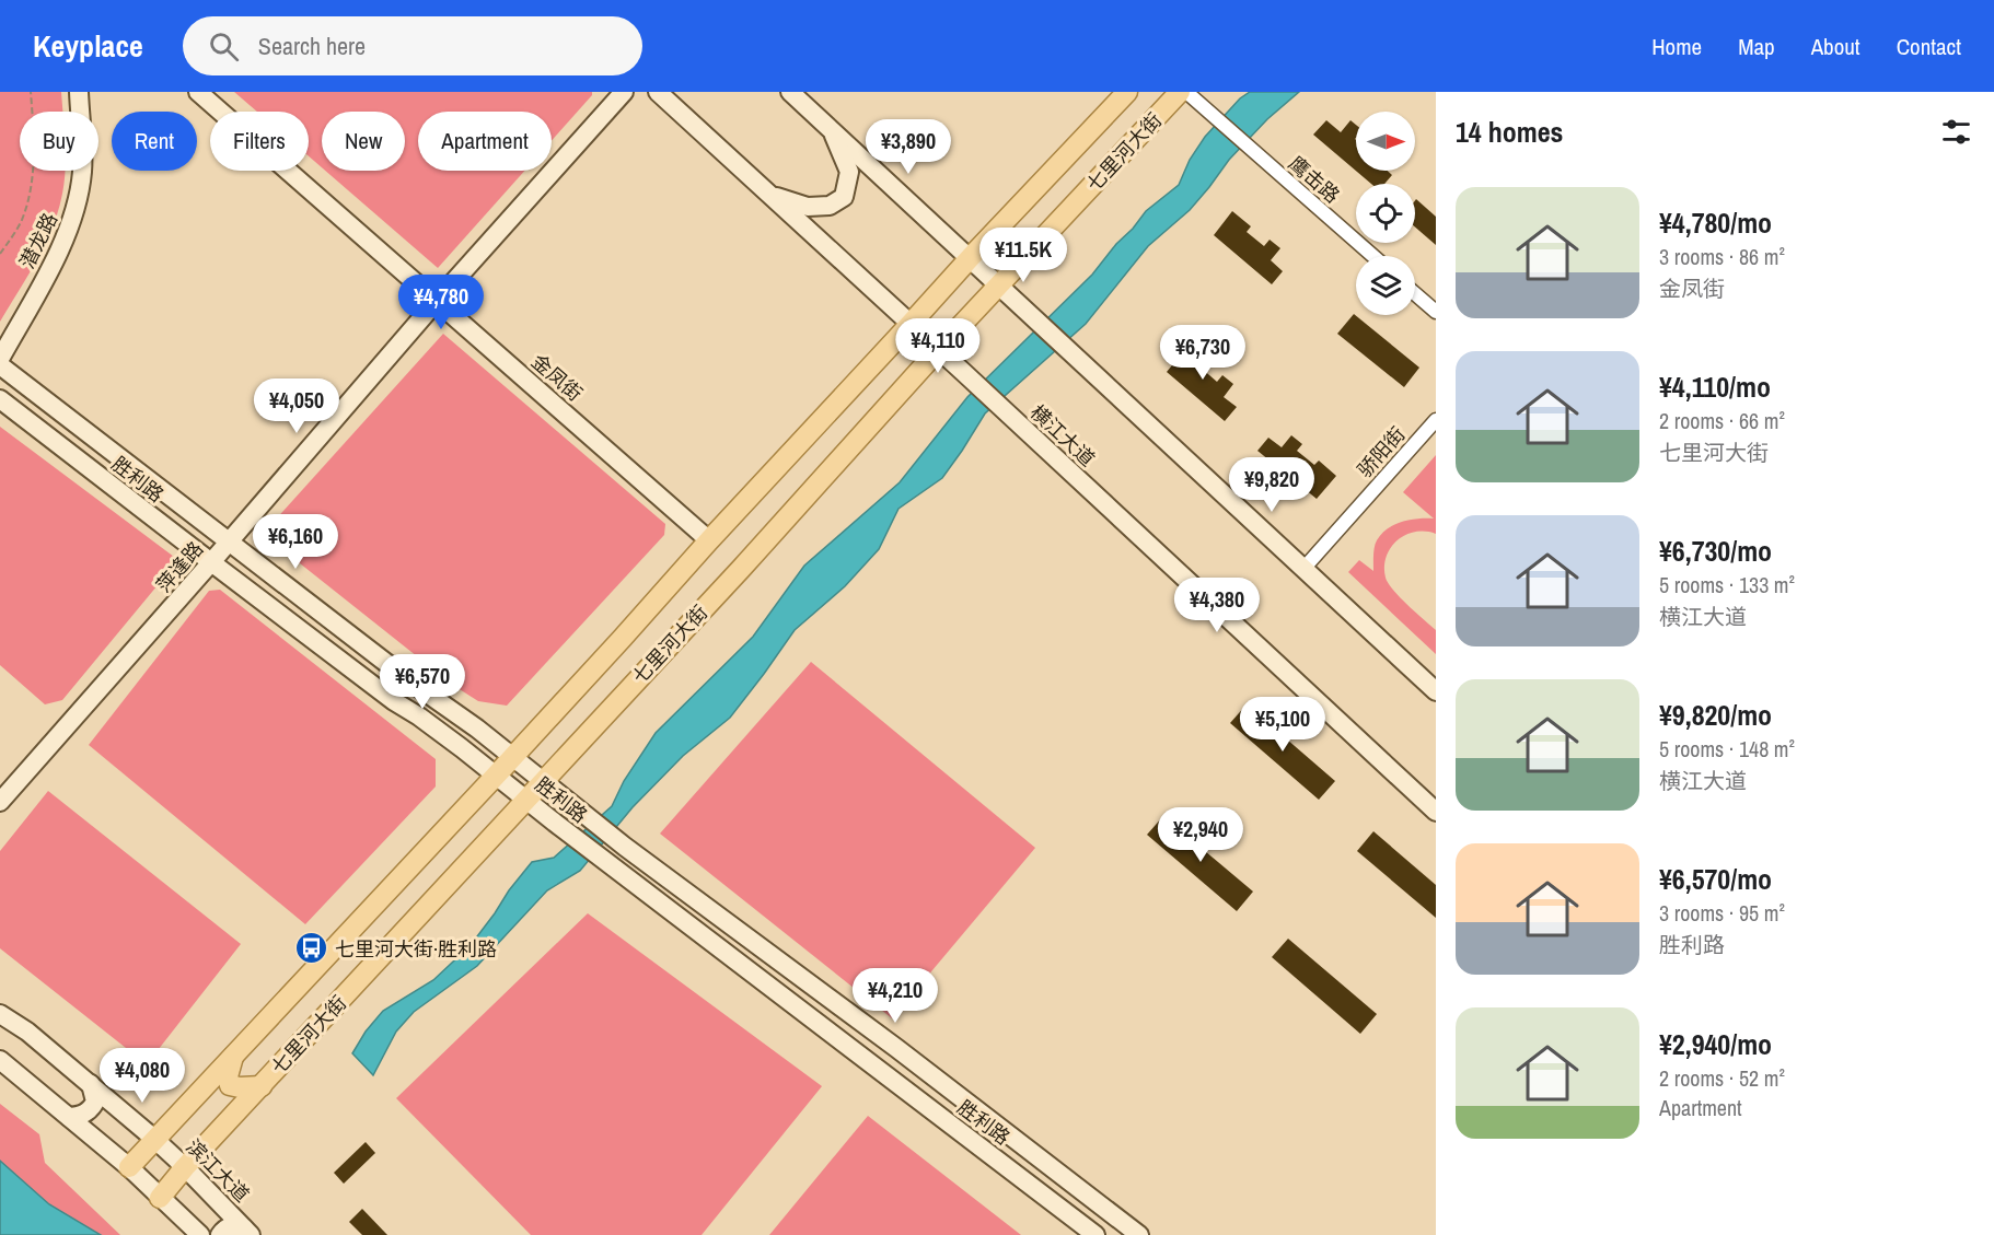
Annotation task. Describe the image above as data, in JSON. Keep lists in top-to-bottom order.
{
  "streets": {
    "main road": ["七里河大街"],
    "street": [
      "鹰击路",
      "潜龙路",
      "金凤街",
      "横江大道",
      "骄阳街",
      "胜利路",
      "萍逢路",
      "滨江大道"
    ]
  },
  "crossings": [
    ["七里河大街", "金凤街"],
    ["七里河大街", "横江大道"],
    ["七里河大街", "胜利路"],
    ["七里河大街", "滨江大道"],
    ["金凤街", "萍逢路"],
    ["胜利路", "萍逢路"]
  ],
  "places": {
    "bus stop": ["七里河大街·胜利路"]
  },
  "north": "right",
  "page": {
    "header": "Keyplace",
    "search": "Search here",
    "nav": [
      "Home",
      "Map",
      "About",
      "Contact"
    ],
    "heading": "14 homes",
    "chip": [
      "Buy",
      "Rent",
      "Filters",
      "New",
      "Apartment"
    ],
    "price": [
      "¥3,890",
      "¥11.5K",
      "¥4,780",
      "¥4,110",
      "¥6,730",
      "¥4,050",
      "¥9,820",
      "¥6,160",
      "¥4,380",
      "¥6,570",
      "¥5,100",
      "¥2,940",
      "¥4,210",
      "¥4,080"
    ],
    "list": [
      {
        "name": "¥4,780/mo",
        "note": "3 rooms · 86 m² · 金凤街"
      },
      {
        "name": "¥4,110/mo",
        "note": "2 rooms · 66 m² · 七里河大街"
      },
      {
        "name": "¥6,730/mo",
        "note": "5 rooms · 133 m² · 横江大道"
      },
      {
        "name": "¥9,820/mo",
        "note": "5 rooms · 148 m² · 横江大道"
      },
      {
        "name": "¥6,570/mo",
        "note": "3 rooms · 95 m² · 胜利路"
      },
      {
        "name": "¥2,940/mo",
        "note": "2 rooms · 52 m² · Apartment"
      }
    ]
  }
}
